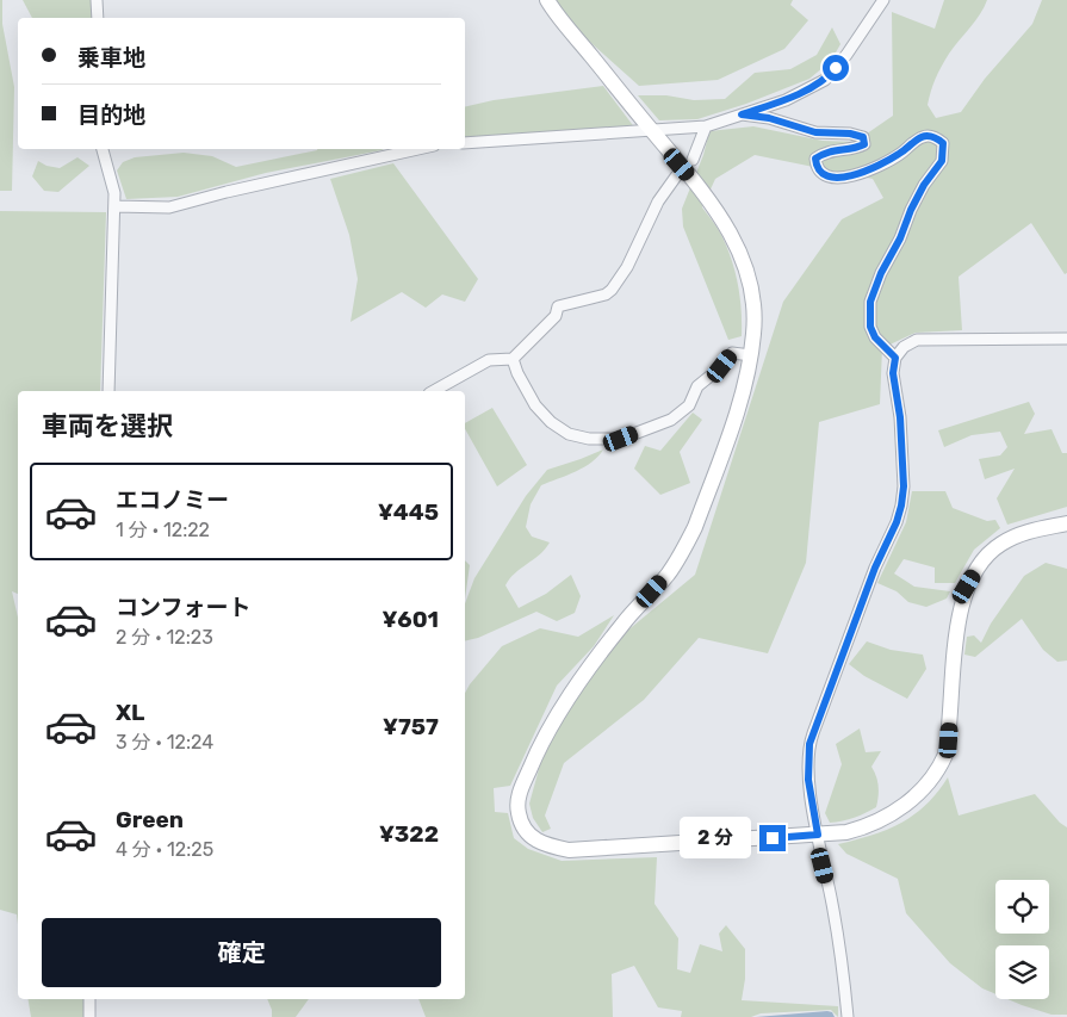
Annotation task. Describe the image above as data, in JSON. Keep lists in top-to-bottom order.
{
  "page": {
    "banner": ["乗車地", "目的地"],
    "heading": "車両を選択",
    "list": [
      {
        "name": "エコノミー",
        "note": "1 分 · 12:22",
        "value": "¥445"
      },
      {
        "name": "コンフォート",
        "note": "2 分 · 12:23",
        "value": "¥601"
      },
      {
        "name": "XL",
        "note": "3 分 · 12:24",
        "value": "¥757"
      },
      {
        "name": "Green",
        "note": "4 分 · 12:25",
        "value": "¥322"
      }
    ],
    "bubble": "2 分",
    "buttons": "確定"
  }
}
